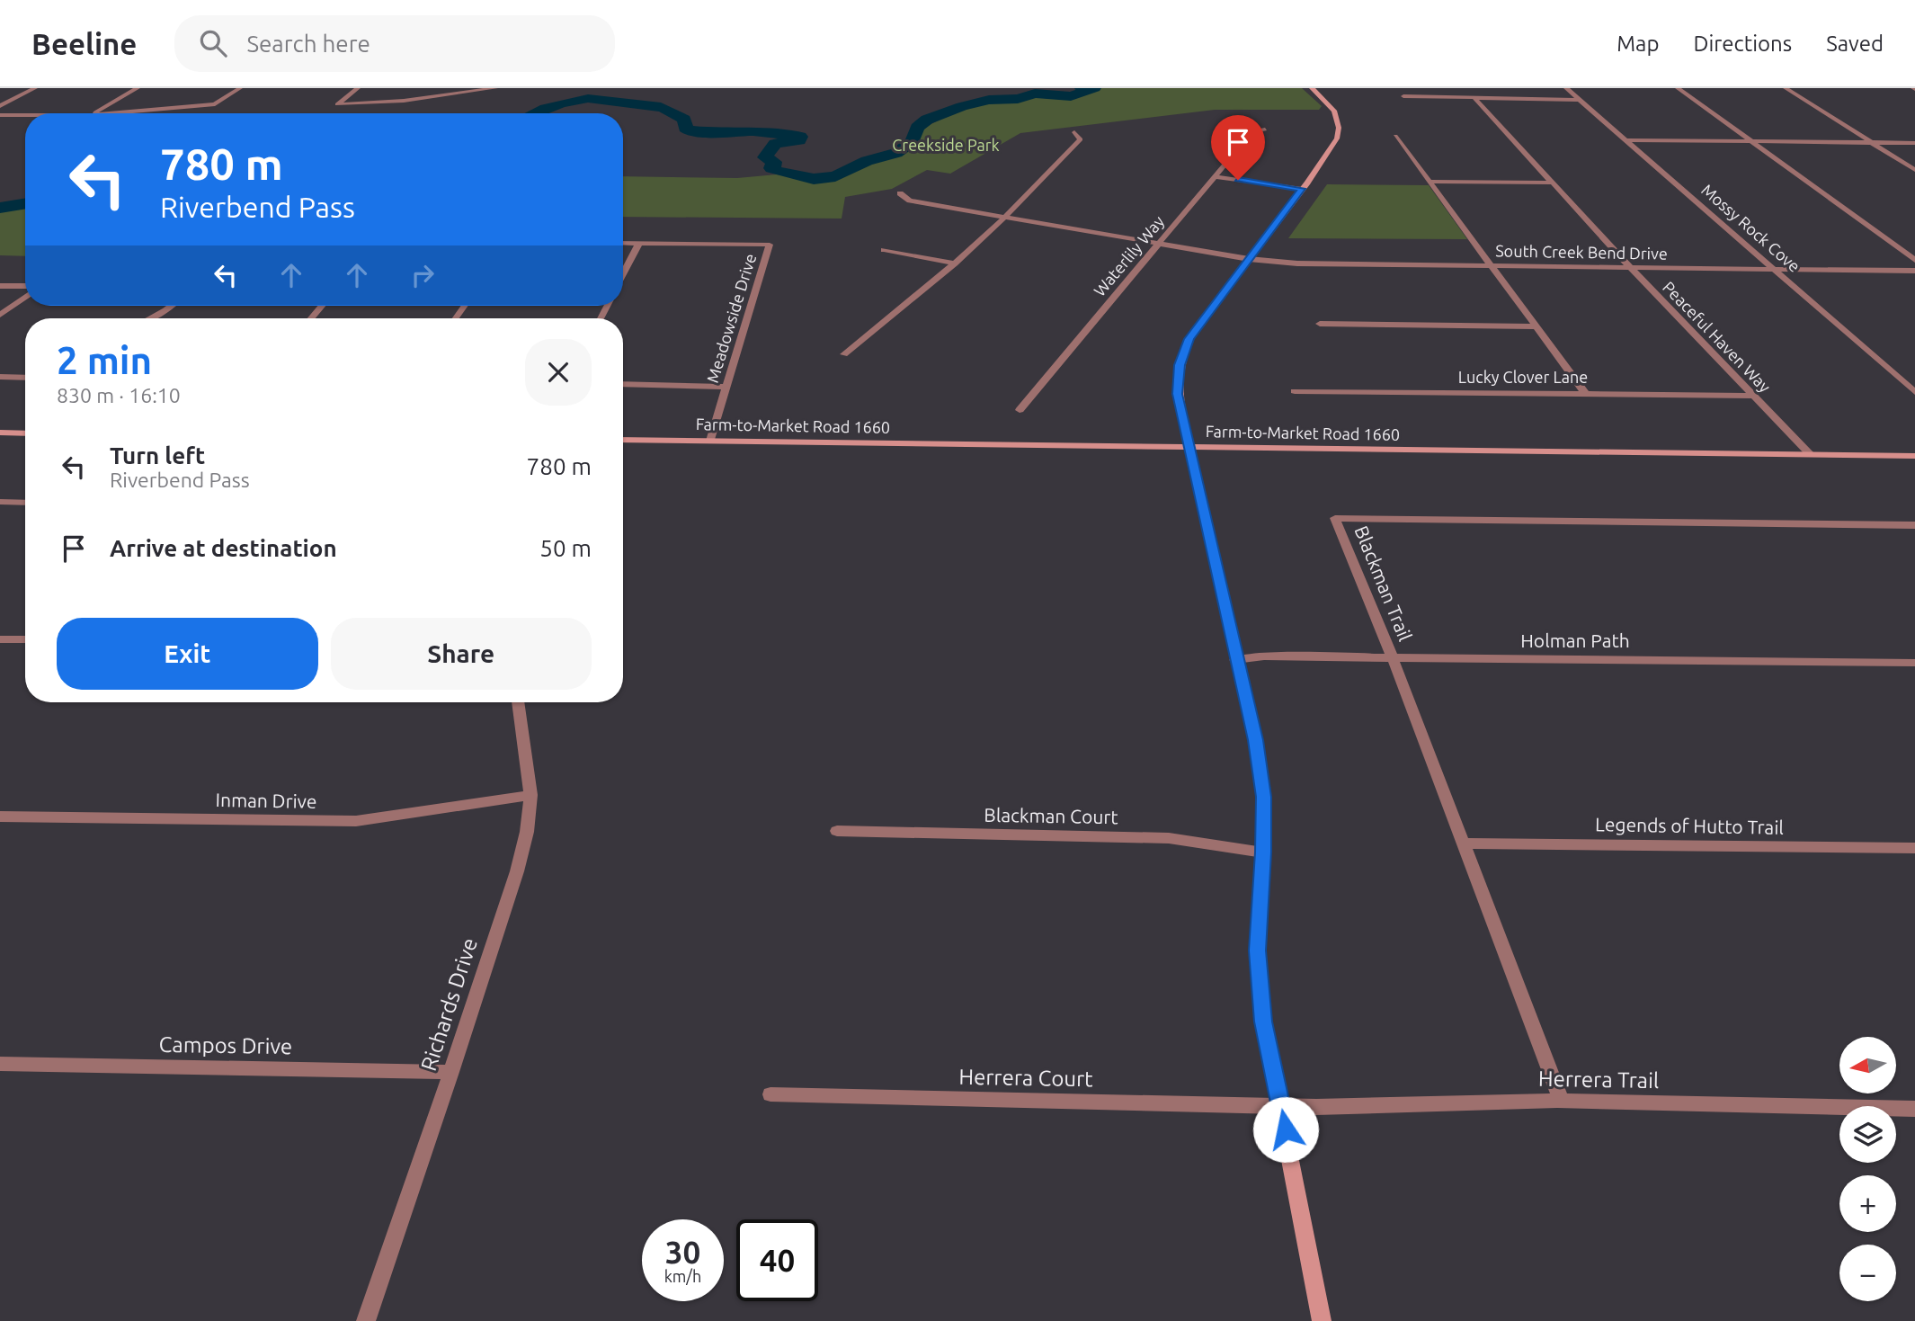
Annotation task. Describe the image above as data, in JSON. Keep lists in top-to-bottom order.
{
  "streets": {
    "street": [
      "Mossy Rock Cove",
      "South Creek Bend Drive",
      "Waterlily Way",
      "Meadowside Drive",
      "Peaceful Haven Way",
      "Lucky Clover Lane",
      "Farm-to-Market Road 1660",
      "Blackman Trail",
      "Holman Path",
      "Inman Drive",
      "Blackman Court",
      "Legends of Hutto Trail",
      "Richards Drive",
      "Campos Drive",
      "Herrera Court",
      "Herrera Trail"
    ]
  },
  "crossings": [
    ["Mossy Rock Cove", "South Creek Bend Drive"],
    ["South Creek Bend Drive", "Waterlily Way"],
    ["South Creek Bend Drive", "Peaceful Haven Way"],
    ["Meadowside Drive", "Farm-to-Market Road 1660"],
    ["Peaceful Haven Way", "Lucky Clover Lane"],
    ["Peaceful Haven Way", "Farm-to-Market Road 1660"],
    ["Blackman Trail", "Holman Path"],
    ["Blackman Trail", "Legends of Hutto Trail"],
    ["Blackman Trail", "Herrera Trail"],
    ["Inman Drive", "Richards Drive"],
    ["Richards Drive", "Campos Drive"],
    ["Herrera Court", "Herrera Trail"]
  ],
  "parks": ["Creekside Park"],
  "north": "left",
  "page": {
    "header": "Beeline",
    "search": "Search here",
    "nav": ["Map", "Directions", "Saved"],
    "turn": ["780 m", "Riverbend Pass"],
    "heading": ["2 min", "830 m · 16:10"],
    "list": [
      {
        "name": "Turn left",
        "note": "Riverbend Pass",
        "value": "780 m"
      },
      {
        "name": "Arrive at destination",
        "value": "50 m"
      }
    ],
    "buttons": ["Exit", "Share"],
    "map_buttons": ["+", "−"],
    "speed": "30 km/h",
    "limit": "40"
  }
}
